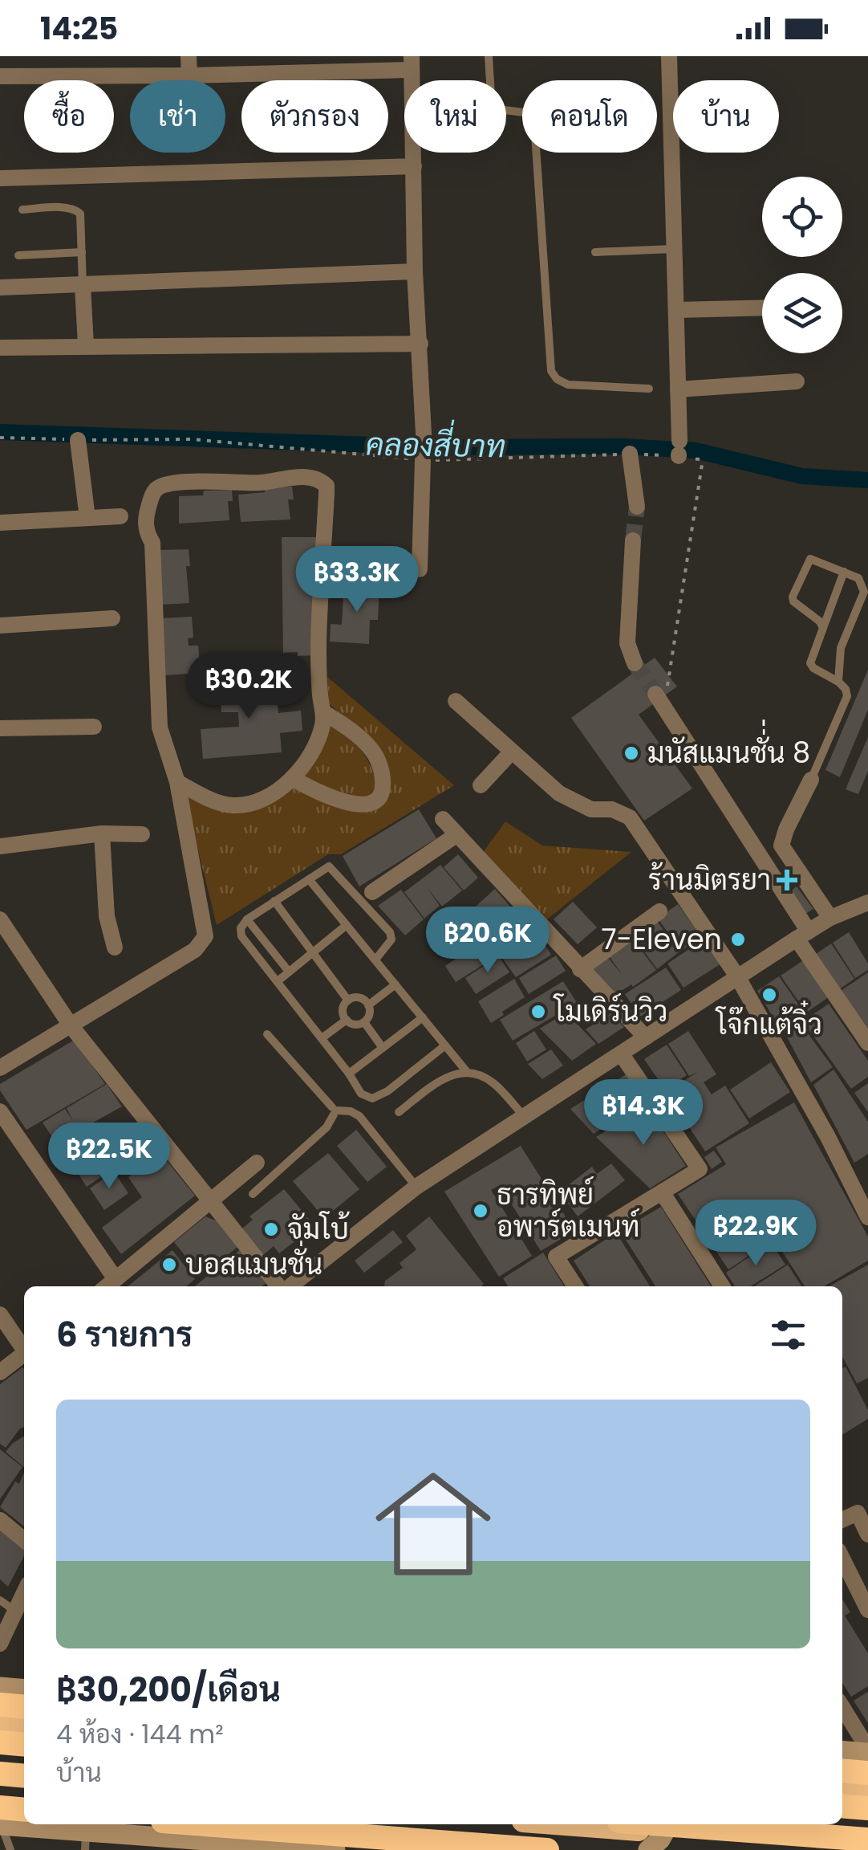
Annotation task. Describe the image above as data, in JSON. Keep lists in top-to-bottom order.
{
  "water": ["คลองสี่บาท"],
  "places": {
    "other": [
      "มนัสแมนชั่่น 8",
      "7-Eleven",
      "โจ๊กแต้จิ๋ว",
      "โมเดิร์นวิว",
      "ธารทิพย์ อพาร์ตเมนท์",
      "จัมโบ้",
      "บอสแมนชั่น"
    ],
    "health": ["ร้านมิตรยา"]
  },
  "page": {
    "status": "14:25",
    "chip": [
      "ซื้อ",
      "เช่า",
      "ตัวกรอง",
      "ใหม่",
      "คอนโด",
      "บ้าน"
    ],
    "price": [
      "฿33.3K",
      "฿30.2K",
      "฿20.6K",
      "฿14.3K",
      "฿22.5K",
      "฿22.9K"
    ],
    "heading": "6 รายการ",
    "list": [
      {
        "name": "฿30,200/เดือน",
        "note": "4 ห้อง · 144 m² · บ้าน"
      }
    ]
  }
}
